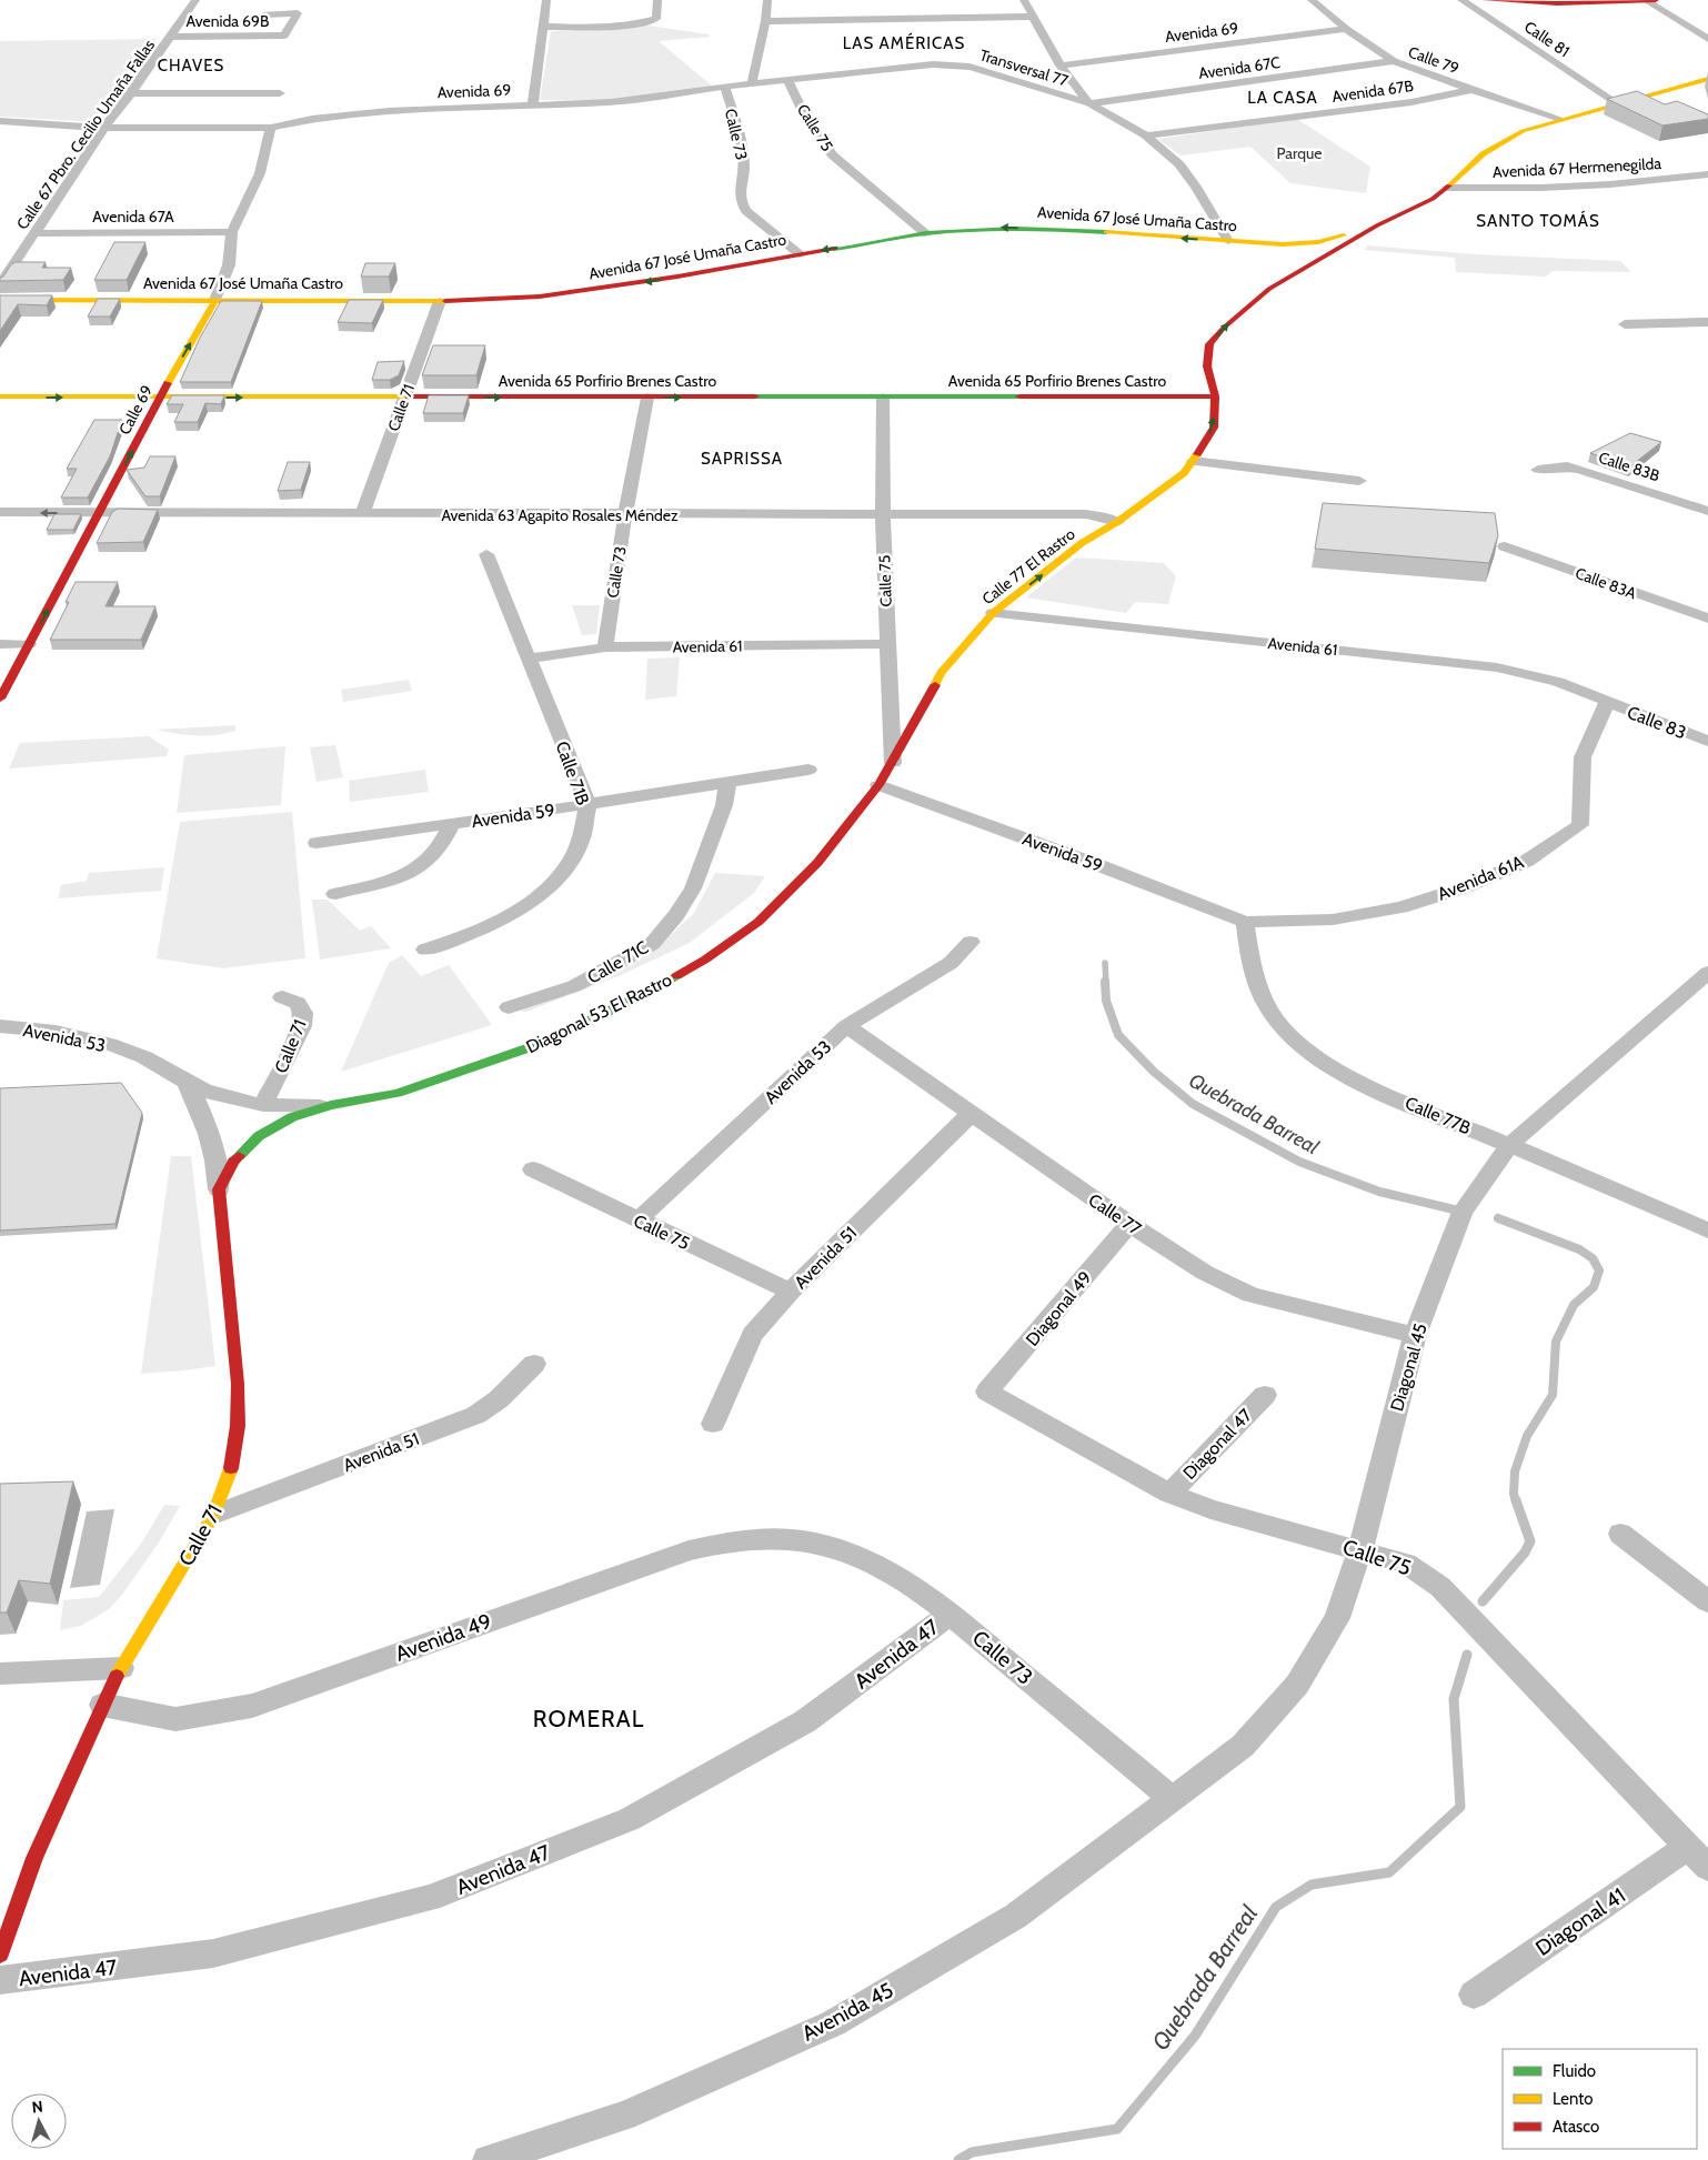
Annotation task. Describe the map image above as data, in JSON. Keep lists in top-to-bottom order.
{
  "streets": {
    "main road": [
      "Avenida 67 José Umaña Castro",
      "Avenida 65 Porfirio Brenes Castro",
      "Calle 71",
      "Calle 69",
      "Calle 77 El Rastro",
      "Diagonal 53 El Rastro"
    ],
    "street": [
      "Avenida 69B",
      "Avenida 69",
      "Calle 81",
      "Calle 79",
      "Transversal 77",
      "Avenida 67C",
      "Avenida 67B",
      "Calle 75",
      "Calle 67 Pbro. Cecilio Umaña Fallas",
      "Calle 73",
      "Avenida 67 Hermenegilda",
      "Avenida 67A",
      "Calle 83B",
      "Avenida 63 Agapito Rosales Méndez",
      "Calle 83A",
      "Avenida 61",
      "Calle 83",
      "Calle 71B",
      "Avenida 59",
      "Avenida 61A",
      "Calle 71C",
      "Avenida 53",
      "Calle 77B",
      "Calle 77",
      "Avenida 51",
      "Diagonal 49",
      "Diagonal 45",
      "Diagonal 47",
      "Avenida 49",
      "Avenida 47",
      "Diagonal 41",
      "Avenida 45"
    ]
  },
  "crossings": [
    ["Avenida 69B", "Calle 67 Pbro. Cecilio Umaña Fallas"],
    ["Avenida 69", "Calle 79"],
    ["Avenida 69", "Transversal 77"],
    ["Avenida 69", "Calle 75"],
    ["Avenida 69", "Calle 67 Pbro. Cecilio Umaña Fallas"],
    ["Avenida 69", "Calle 73"],
    ["Avenida 69", "Calle 69"],
    ["Calle 79", "Avenida 67C"],
    ["Calle 79", "Avenida 67B"],
    ["Transversal 77", "Avenida 67C"],
    ["Calle 75", "Avenida 67 José Umaña Castro"],
    ["Calle 75", "Avenida 65 Porfirio Brenes Castro"],
    ["Calle 75", "Avenida 63 Agapito Rosales Méndez"],
    ["Calle 75", "Calle 77 El Rastro"],
    ["Calle 75", "Avenida 61"],
    ["Calle 75", "Avenida 53"],
    ["Calle 75", "Avenida 51"],
    ["Calle 75", "Diagonal 49"],
    ["Calle 75", "Diagonal 45"],
    ["Calle 75", "Diagonal 47"],
    ["Calle 75", "Diagonal 41"],
    ["Calle 67 Pbro. Cecilio Umaña Fallas", "Avenida 67A"],
    ["Calle 73", "Avenida 67 José Umaña Castro"],
    ["Calle 73", "Avenida 65 Porfirio Brenes Castro"],
    ["Calle 73", "Avenida 63 Agapito Rosales Méndez"],
    ["Calle 73", "Avenida 61"],
    ["Calle 73", "Diagonal 45"],
    ["Calle 73", "Avenida 49"],
    ["Calle 73", "Avenida 47"],
    ["Calle 73", "Avenida 45"],
    ["Avenida 67A", "Calle 69"],
    ["Avenida 67 José Umaña Castro", "Calle 71"],
    ["Avenida 67 José Umaña Castro", "Calle 69"],
    ["Avenida 67 José Umaña Castro", "Calle 77 El Rastro"],
    ["Avenida 65 Porfirio Brenes Castro", "Calle 71"],
    ["Avenida 65 Porfirio Brenes Castro", "Calle 69"],
    ["Avenida 65 Porfirio Brenes Castro", "Calle 77 El Rastro"],
    ["Calle 71", "Avenida 63 Agapito Rosales Méndez"],
    ["Calle 71", "Diagonal 53 El Rastro"],
    ["Calle 71", "Avenida 53"],
    ["Calle 71", "Avenida 51"],
    ["Calle 71", "Avenida 49"],
    ["Calle 69", "Avenida 63 Agapito Rosales Méndez"],
    ["Avenida 63 Agapito Rosales Méndez", "Calle 77 El Rastro"],
    ["Calle 77 El Rastro", "Avenida 61"],
    ["Calle 77 El Rastro", "Avenida 59"],
    ["Calle 77 El Rastro", "Diagonal 53 El Rastro"],
    ["Avenida 61", "Calle 83"],
    ["Avenida 61", "Calle 71B"],
    ["Avenida 61", "Avenida 61A"],
    ["Calle 83", "Avenida 61A"],
    ["Calle 71B", "Avenida 59"],
    ["Avenida 59", "Avenida 61A"],
    ["Avenida 59", "Calle 71C"],
    ["Avenida 59", "Diagonal 53 El Rastro"],
    ["Avenida 59", "Calle 77B"],
    ["Avenida 61A", "Calle 77B"],
    ["Diagonal 53 El Rastro", "Avenida 53"],
    ["Avenida 53", "Calle 77"],
    ["Calle 77B", "Diagonal 45"],
    ["Calle 77", "Avenida 51"],
    ["Calle 77", "Diagonal 49"],
    ["Calle 77", "Diagonal 45"],
    ["Diagonal 45", "Avenida 45"]
  ],
  "one_way": [
    "Avenida 67 José Umaña Castro",
    "Avenida 65 Porfirio Brenes Castro",
    "Calle 69",
    "Calle 77 El Rastro"
  ],
  "districts": [
    "LAS AMÉRICAS",
    "CHAVES",
    "LA CASA",
    "SANTO TOMÁS",
    "SAPRISSA",
    "ROMERAL"
  ],
  "water": ["Quebrada Barreal"],
  "parks": ["Parque"],
  "legend": ["Fluido", "Lento", "Atasco"],
  "north": "top"
}
